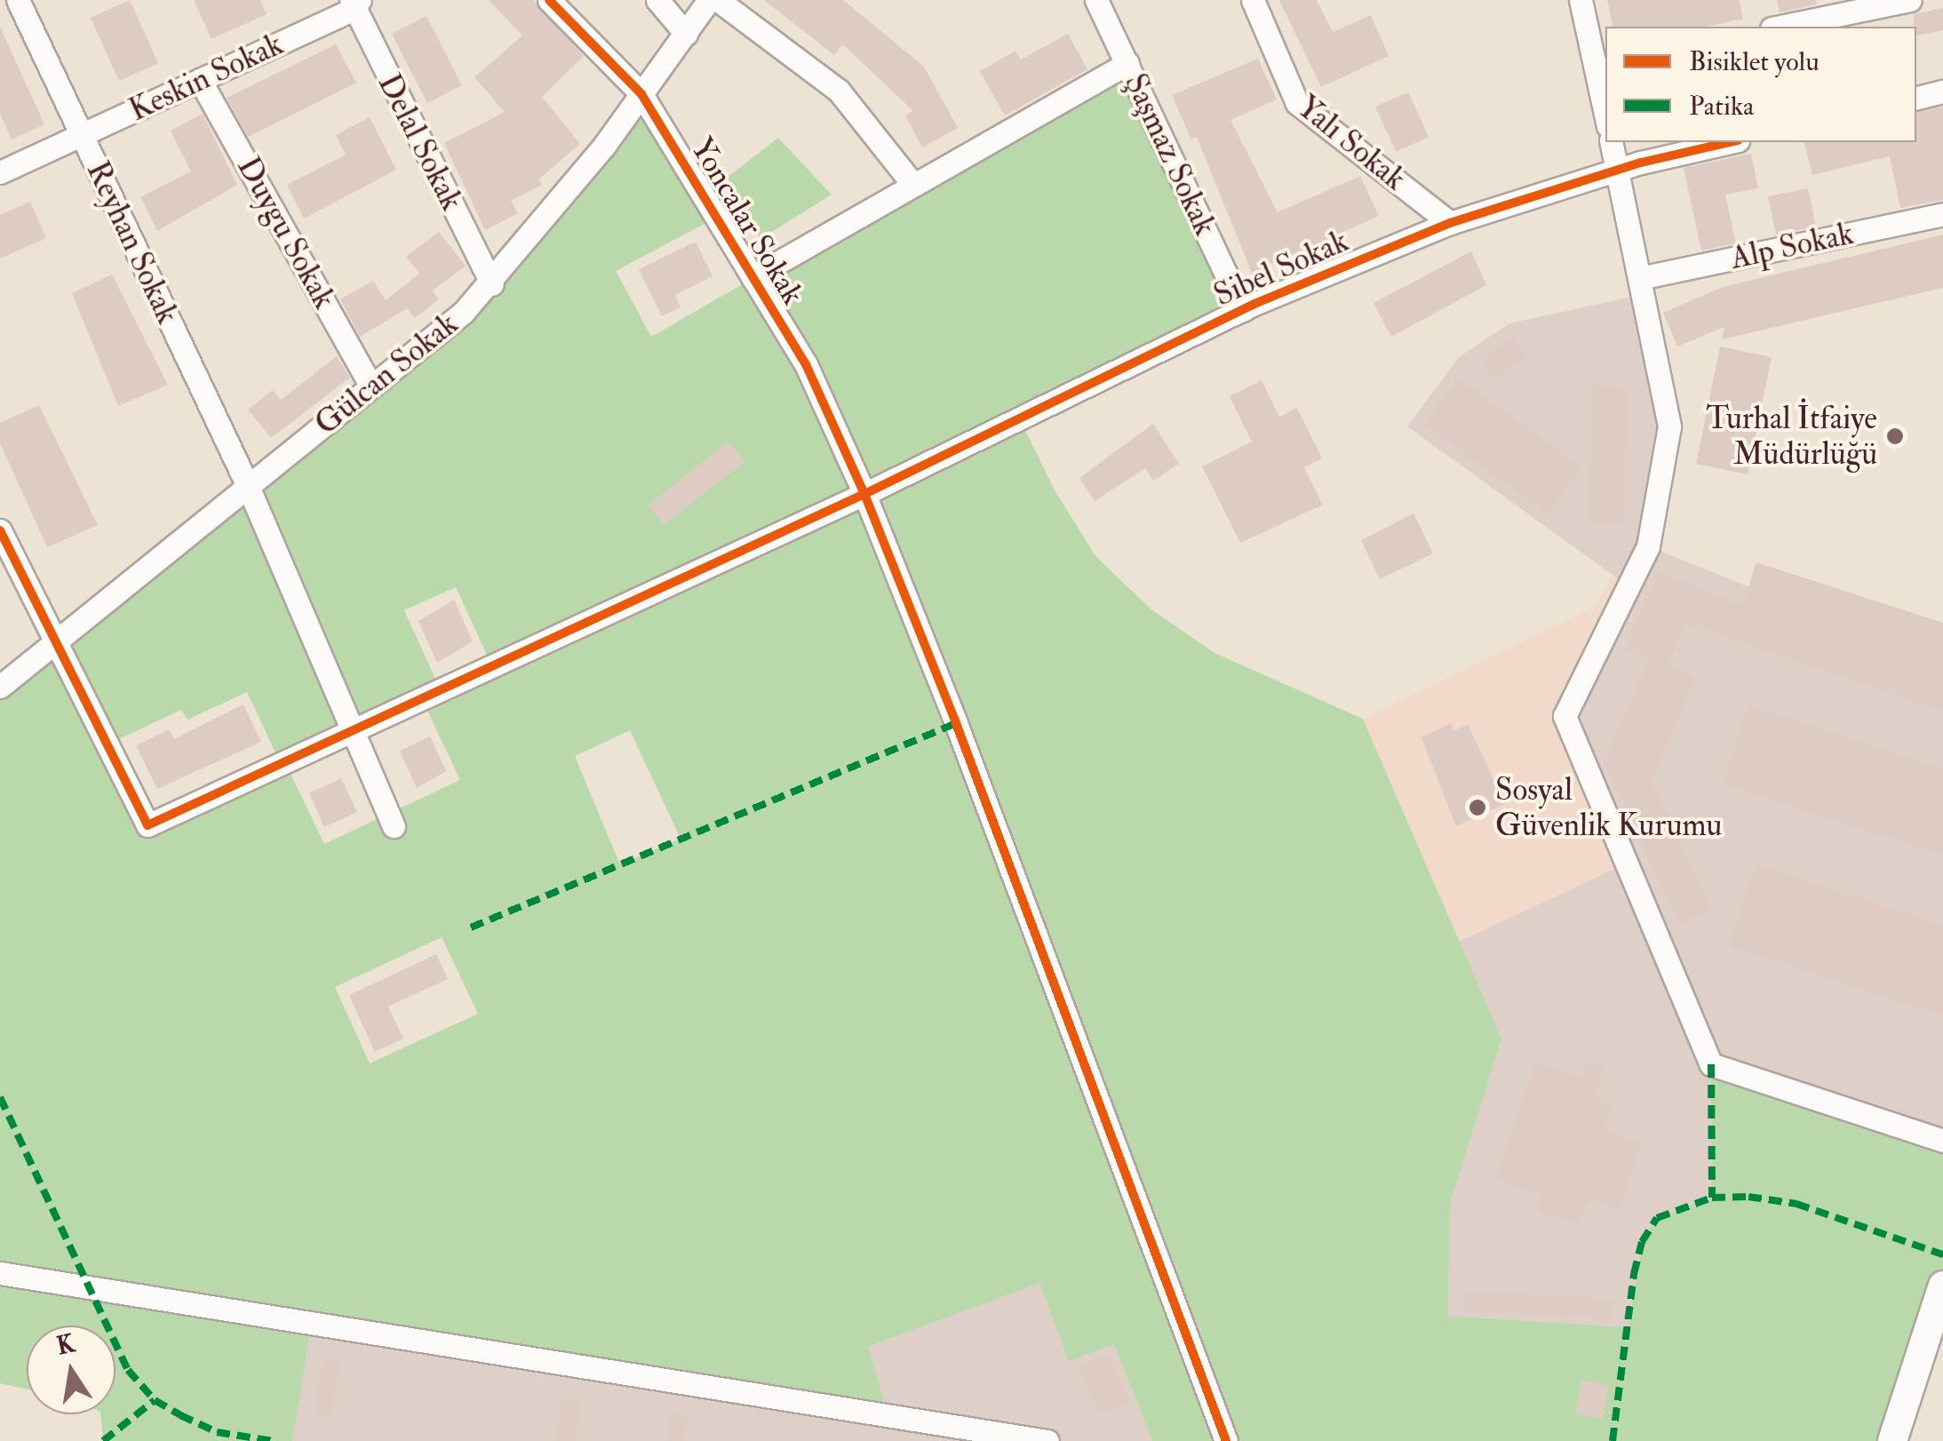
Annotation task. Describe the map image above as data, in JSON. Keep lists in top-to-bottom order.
{
  "streets": {
    "street": [
      "Keskin Sokak",
      "Delal Sokak",
      "Yalı Sokak",
      "Şaşmaz Sokak",
      "Yoncalar Sokak",
      "Duygu Sokak",
      "Reyhan Sokak",
      "Alp Sokak",
      "Sibel Sokak",
      "Gülcan Sokak"
    ]
  },
  "crossings": [
    ["Keskin Sokak", "Delal Sokak"],
    ["Keskin Sokak", "Duygu Sokak"],
    ["Keskin Sokak", "Reyhan Sokak"],
    ["Delal Sokak", "Gülcan Sokak"],
    ["Yalı Sokak", "Sibel Sokak"],
    ["Şaşmaz Sokak", "Sibel Sokak"],
    ["Yoncalar Sokak", "Sibel Sokak"],
    ["Yoncalar Sokak", "Gülcan Sokak"],
    ["Duygu Sokak", "Gülcan Sokak"],
    ["Reyhan Sokak", "Sibel Sokak"],
    ["Reyhan Sokak", "Gülcan Sokak"],
    ["Sibel Sokak", "Gülcan Sokak"]
  ],
  "places": ["Turhal İtfaiye Müdürlüğü", "Sosyal Güvenlik Kurumu"],
  "legend": ["Bisiklet yolu", "Patika"],
  "north": "top"
}
